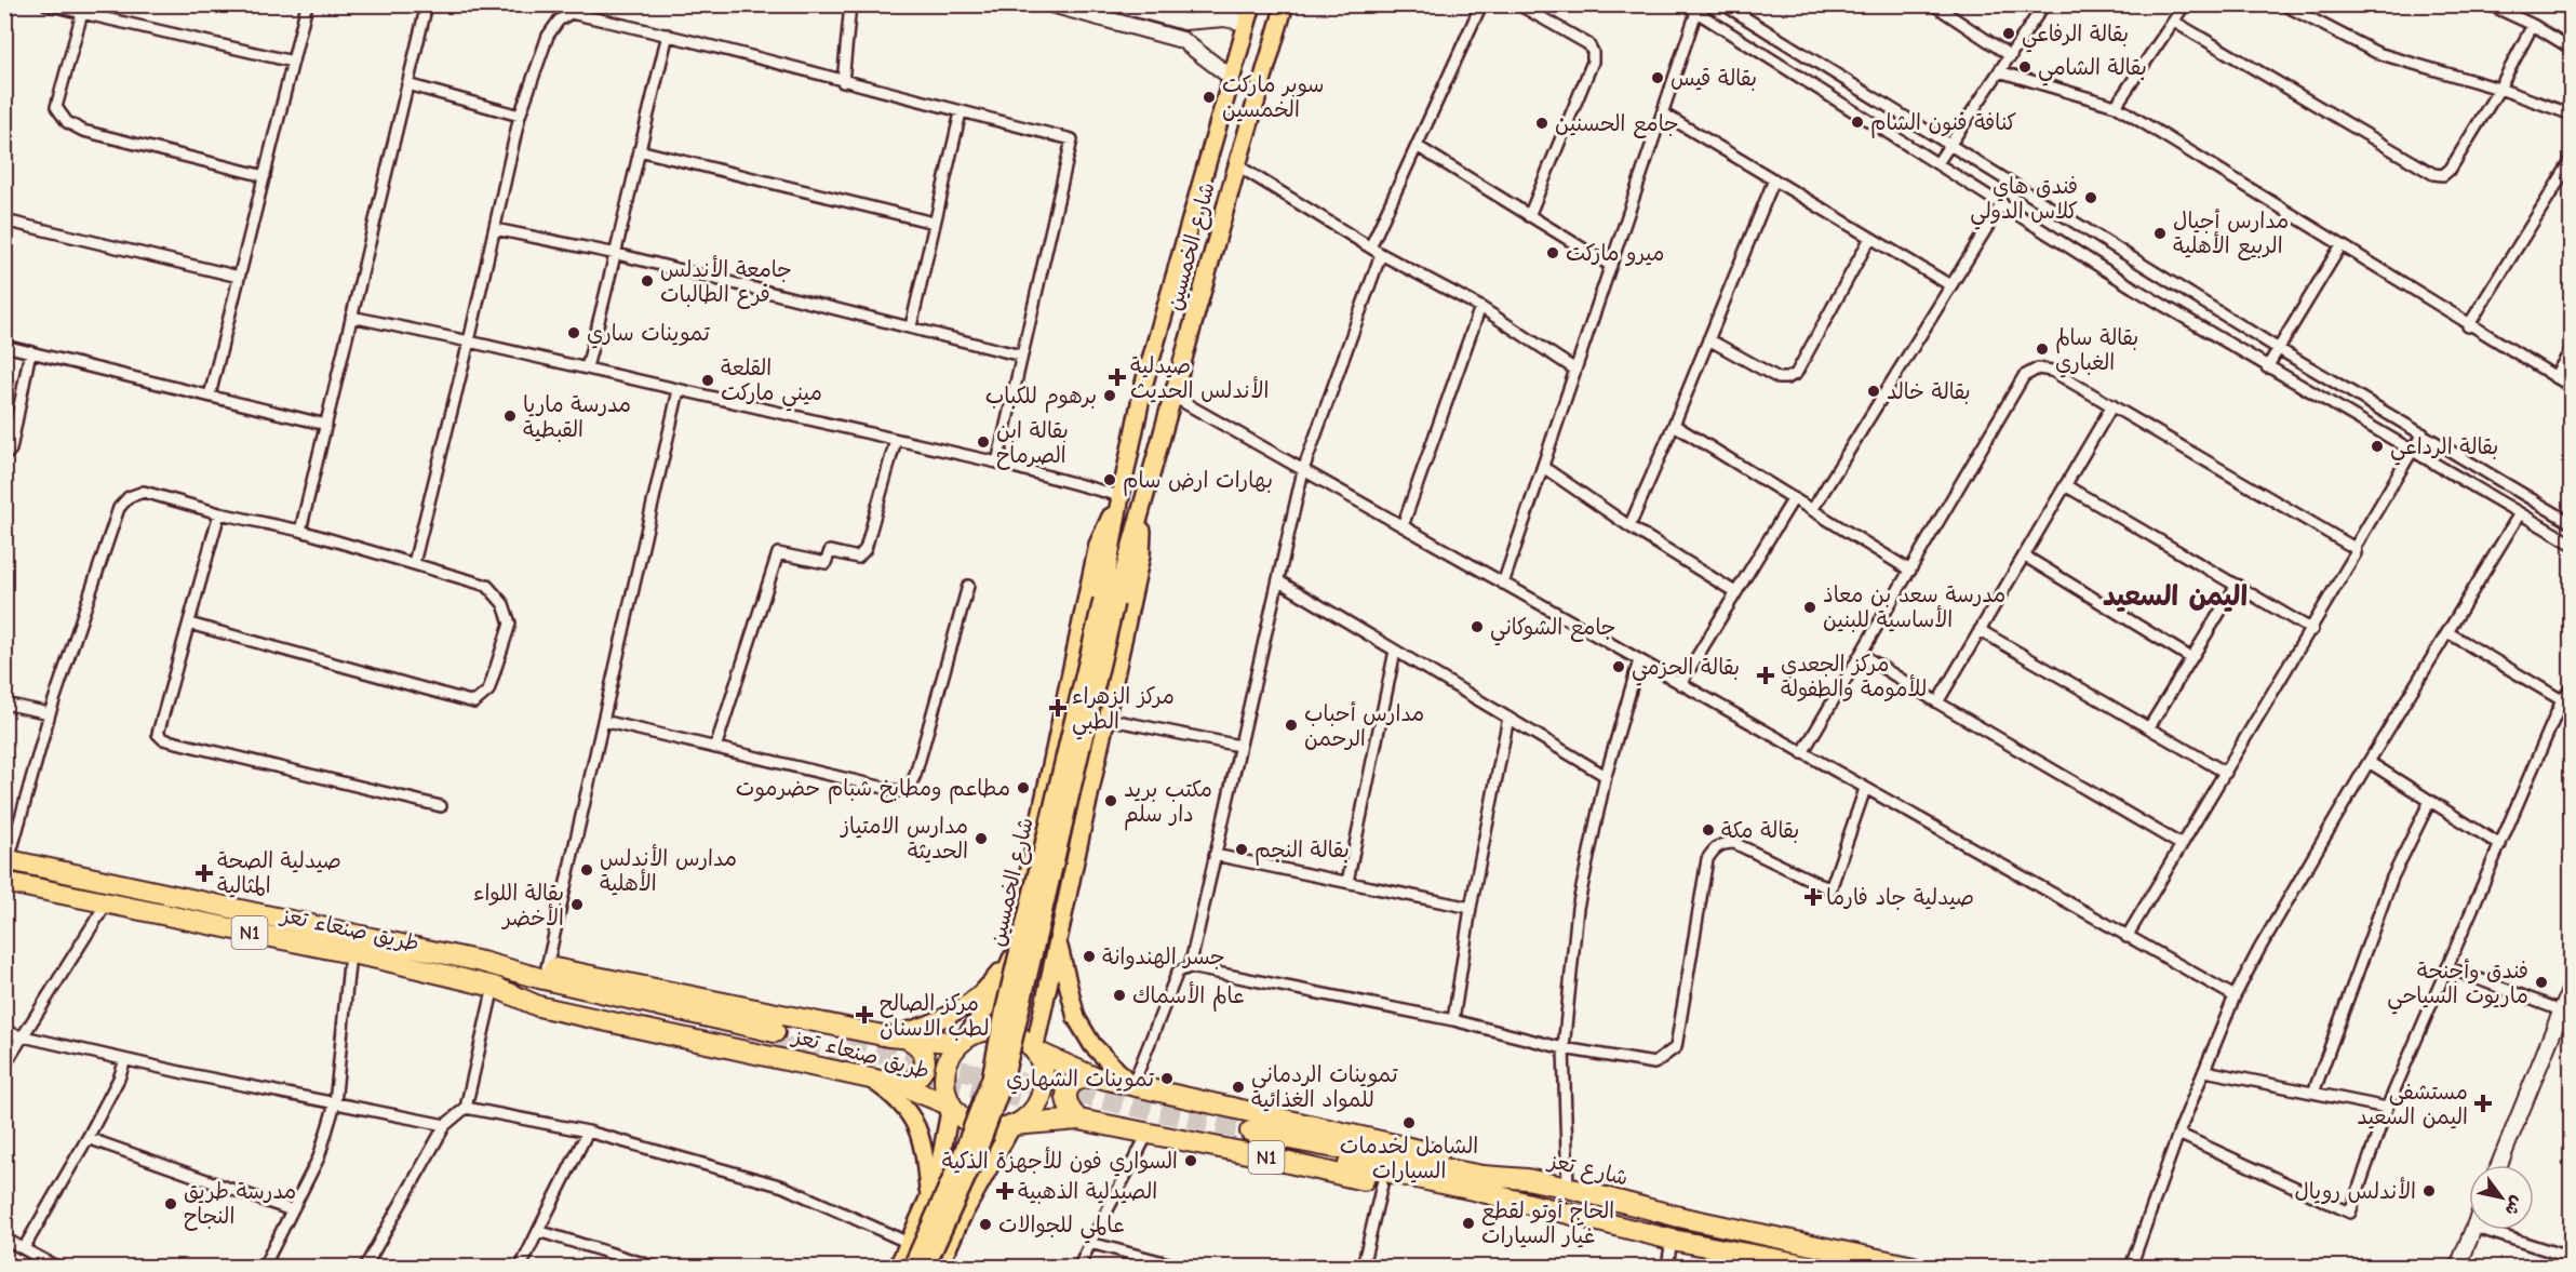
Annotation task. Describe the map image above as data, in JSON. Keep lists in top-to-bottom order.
{
  "streets": {
    "highway": ["طريق صنعاء تعز", "N1", "شارع تعز"],
    "main road": ["شارع الخمسين"]
  },
  "crossings": [
    ["شارع الخمسين", "طريق صنعاء تعز"],
    ["شارع الخمسين", "N1"],
    ["طريق صنعاء تعز", "N1"],
    ["N1", "شارع تعز"]
  ],
  "districts": ["اليمن السعيد"],
  "places": {
    "other": [
      "بقالة الرفاعي",
      "بقالة الشامي",
      "بقالة قيس",
      "سوبر ماركت الخمسين",
      "كنافة فنون الشام",
      "جامع الحسنين",
      "فندق هاي كلاس الدولي",
      "مدارس أجيال الربيع الأهلية",
      "ميرو ماركت",
      "جامعة الأندلس فرع الطالبات",
      "تموينات ساري",
      "بقالة سالم الغباري",
      "القلعة ميني ماركت",
      "بقالة خالد",
      "برهوم للكباب",
      "مدرسة ماريا القبطية",
      "بقالة ابن الصرماح",
      "بقالة الرداعي",
      "بهارات ارض سام",
      "مدرسة سعد بن معاذ الأساسية للبنين",
      "جامع الشوكاني",
      "بقالة الحزمي",
      "مدارس أحباب الرحمن",
      "مطاعم ومطابخ شبام حضرموت",
      "مكتب بريد دار سلم",
      "بقالة مكة",
      "مدارس الامتياز الحديثة",
      "بقالة النجم",
      "مدارس الأندلس الأهلية",
      "بقالة اللواء الأخضر",
      "جسر الهندوانة",
      "فندق وأجنحة ماريوت السياحي",
      "عالم الأسماك",
      "تموينات الشهاري",
      "تموينات الردماني للمواد الغذائية",
      "الشامل لخدمات السيارات",
      "السواري فون للأجهزة الذكية",
      "الأندلس رويال",
      "مدرسة طريق النجاح",
      "الحاج أوتو لقطع غيار السيارات",
      "عالمي للجوالات"
    ],
    "health": [
      "صيدلية الأندلس الحديث",
      "مركز الجعدي للأمومة والطفولة",
      "مركز الزهراء الطبي",
      "صيدلية الصحة المثالية",
      "صيدلية جاد فارما",
      "مركز الصالح لطب الاسنان",
      "مستشفى اليمن السعيد",
      "الصيدلية الذهبية"
    ]
  },
  "north": "bottom right"
}
